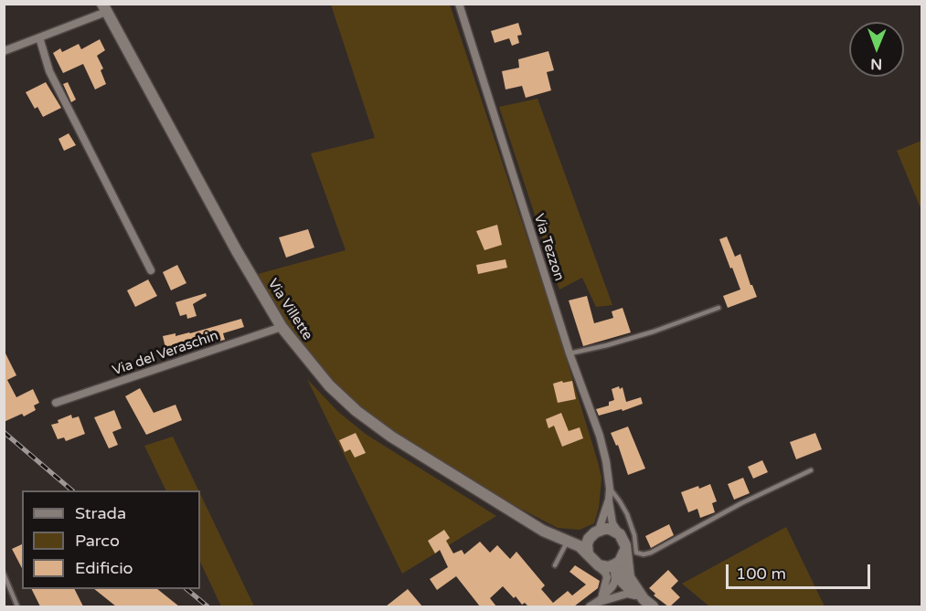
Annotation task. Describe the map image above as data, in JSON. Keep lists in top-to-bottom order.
{
  "streets": {
    "street": ["Via Tezzon", "Via Villette", "Via del Veraschin"]
  },
  "crossings": [
    ["Via Tezzon", "Via Villette"],
    ["Via Villette", "Via del Veraschin"]
  ],
  "legend": ["Strada", "Parco", "Edificio"],
  "scale_bar": "100 m",
  "north": "bottom"
}
